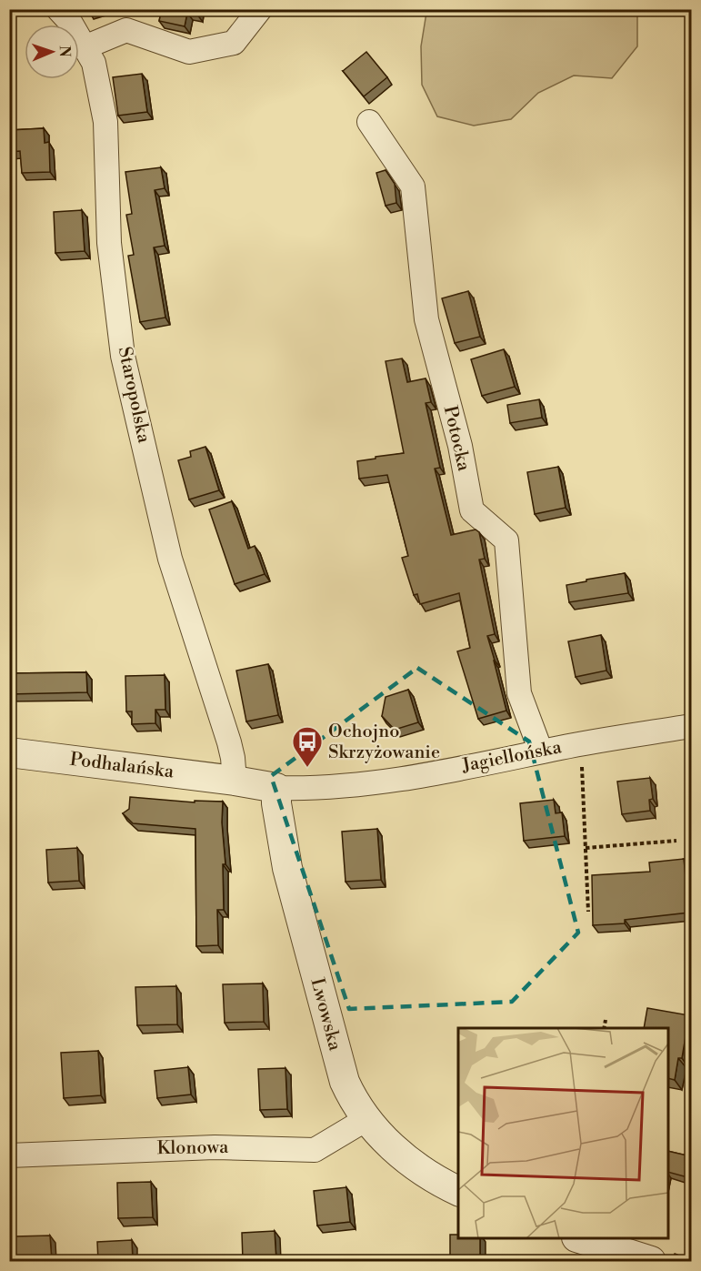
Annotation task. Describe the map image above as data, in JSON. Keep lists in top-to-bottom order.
{
  "streets": {
    "street": [
      "Staropolska",
      "Potocka",
      "Jagiellońska",
      "Podhalańska",
      "Lwowska",
      "Klonowa"
    ]
  },
  "crossings": [
    ["Staropolska", "Jagiellońska"],
    ["Staropolska", "Podhalańska"],
    ["Potocka", "Jagiellońska"],
    ["Jagiellońska", "Podhalańska"],
    ["Jagiellońska", "Lwowska"],
    ["Lwowska", "Klonowa"]
  ],
  "places": {
    "bus stop": ["Ochojno Skrzyżowanie"]
  },
  "north": "right"
}
